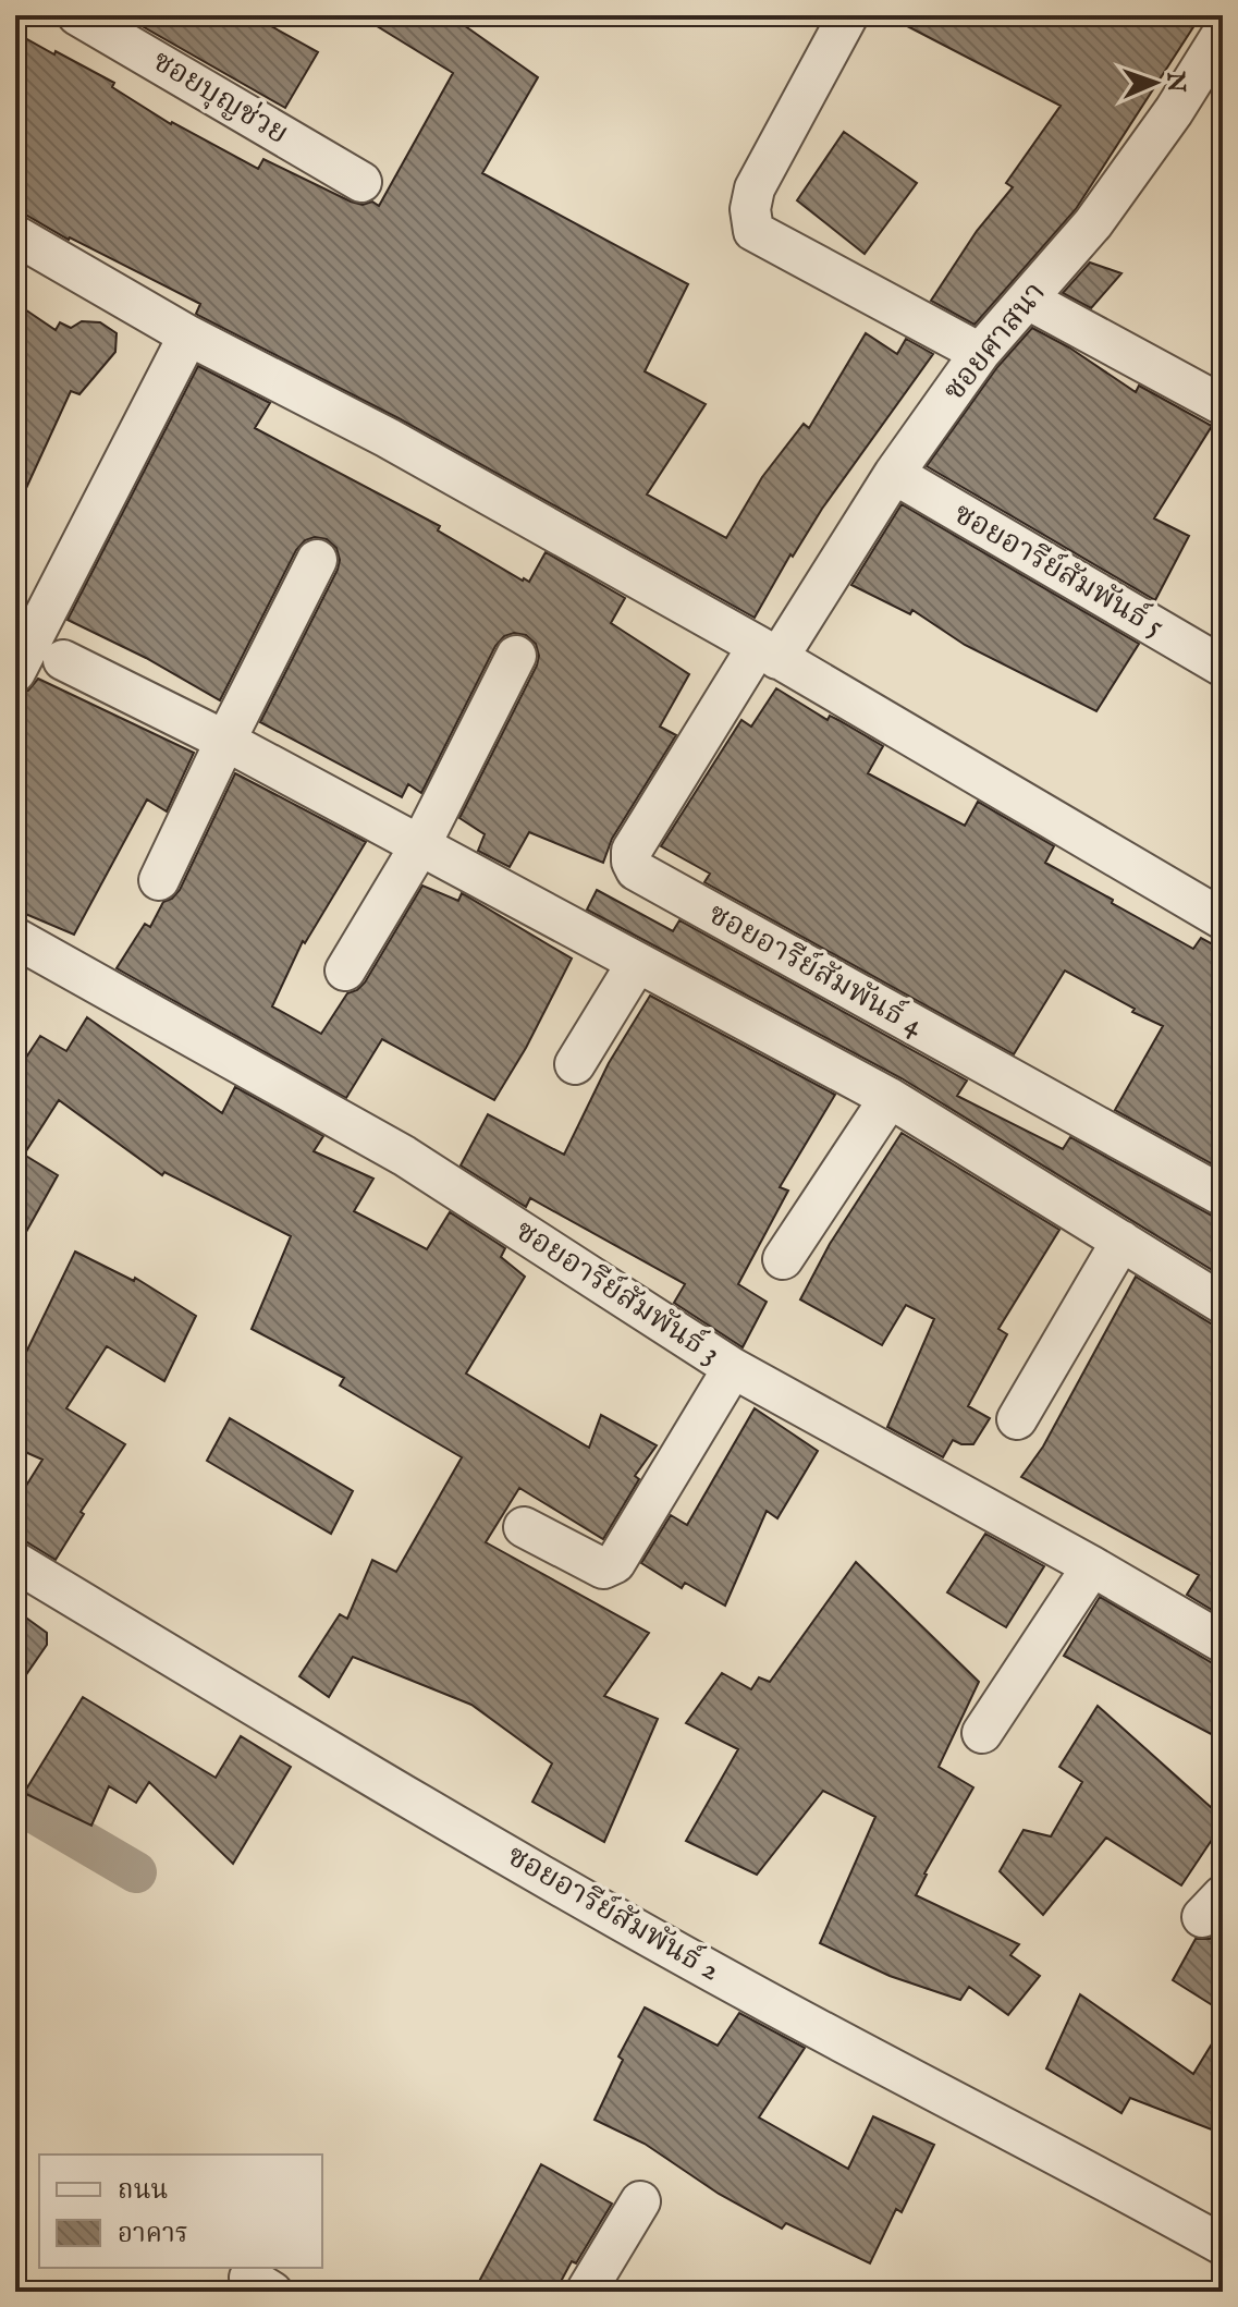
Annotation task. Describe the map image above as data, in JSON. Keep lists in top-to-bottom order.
{
  "streets": {
    "street": [
      "ซอยบุญช่วย",
      "ซอยศาสนา",
      "ซอยอารีย์สัมพันธ์ 5",
      "ซอยอารีย์สัมพันธ์ 4",
      "ซอยอารีย์สัมพันธ์ 3",
      "ซอยอารีย์สัมพันธ์ 2"
    ]
  },
  "crossings": [
    ["ซอยศาสนา", "ซอยอารีย์สัมพันธ์ 5"],
    ["ซอยศาสนา", "ซอยอารีย์สัมพันธ์ 4"]
  ],
  "legend": ["ถนน", "อาคาร"],
  "north": "right"
}
